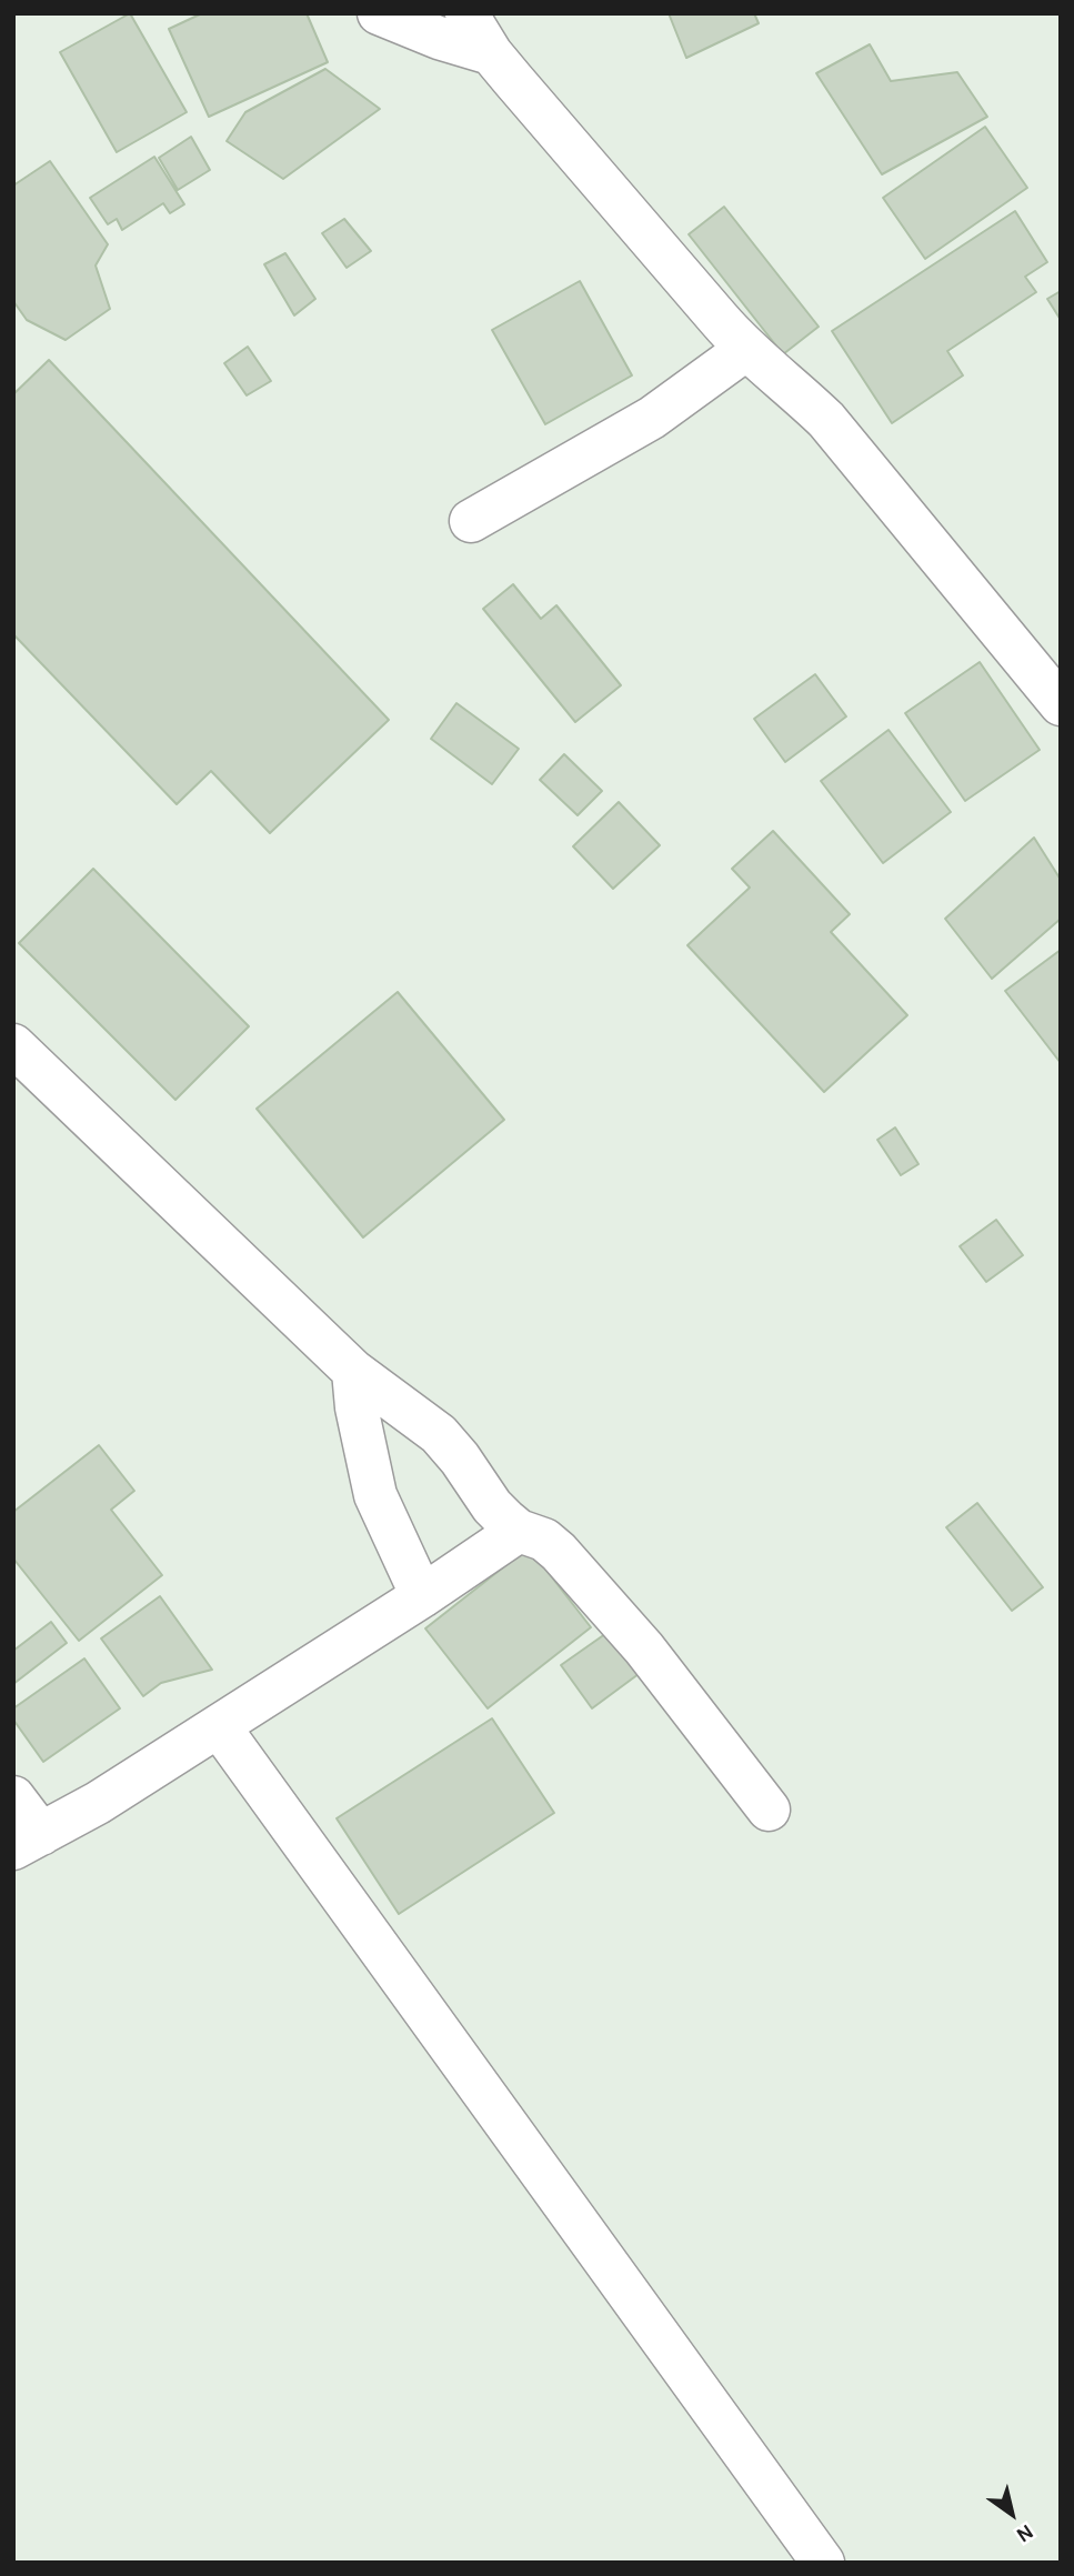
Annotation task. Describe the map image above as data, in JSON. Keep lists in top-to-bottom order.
{
  "north": "bottom right"
}
